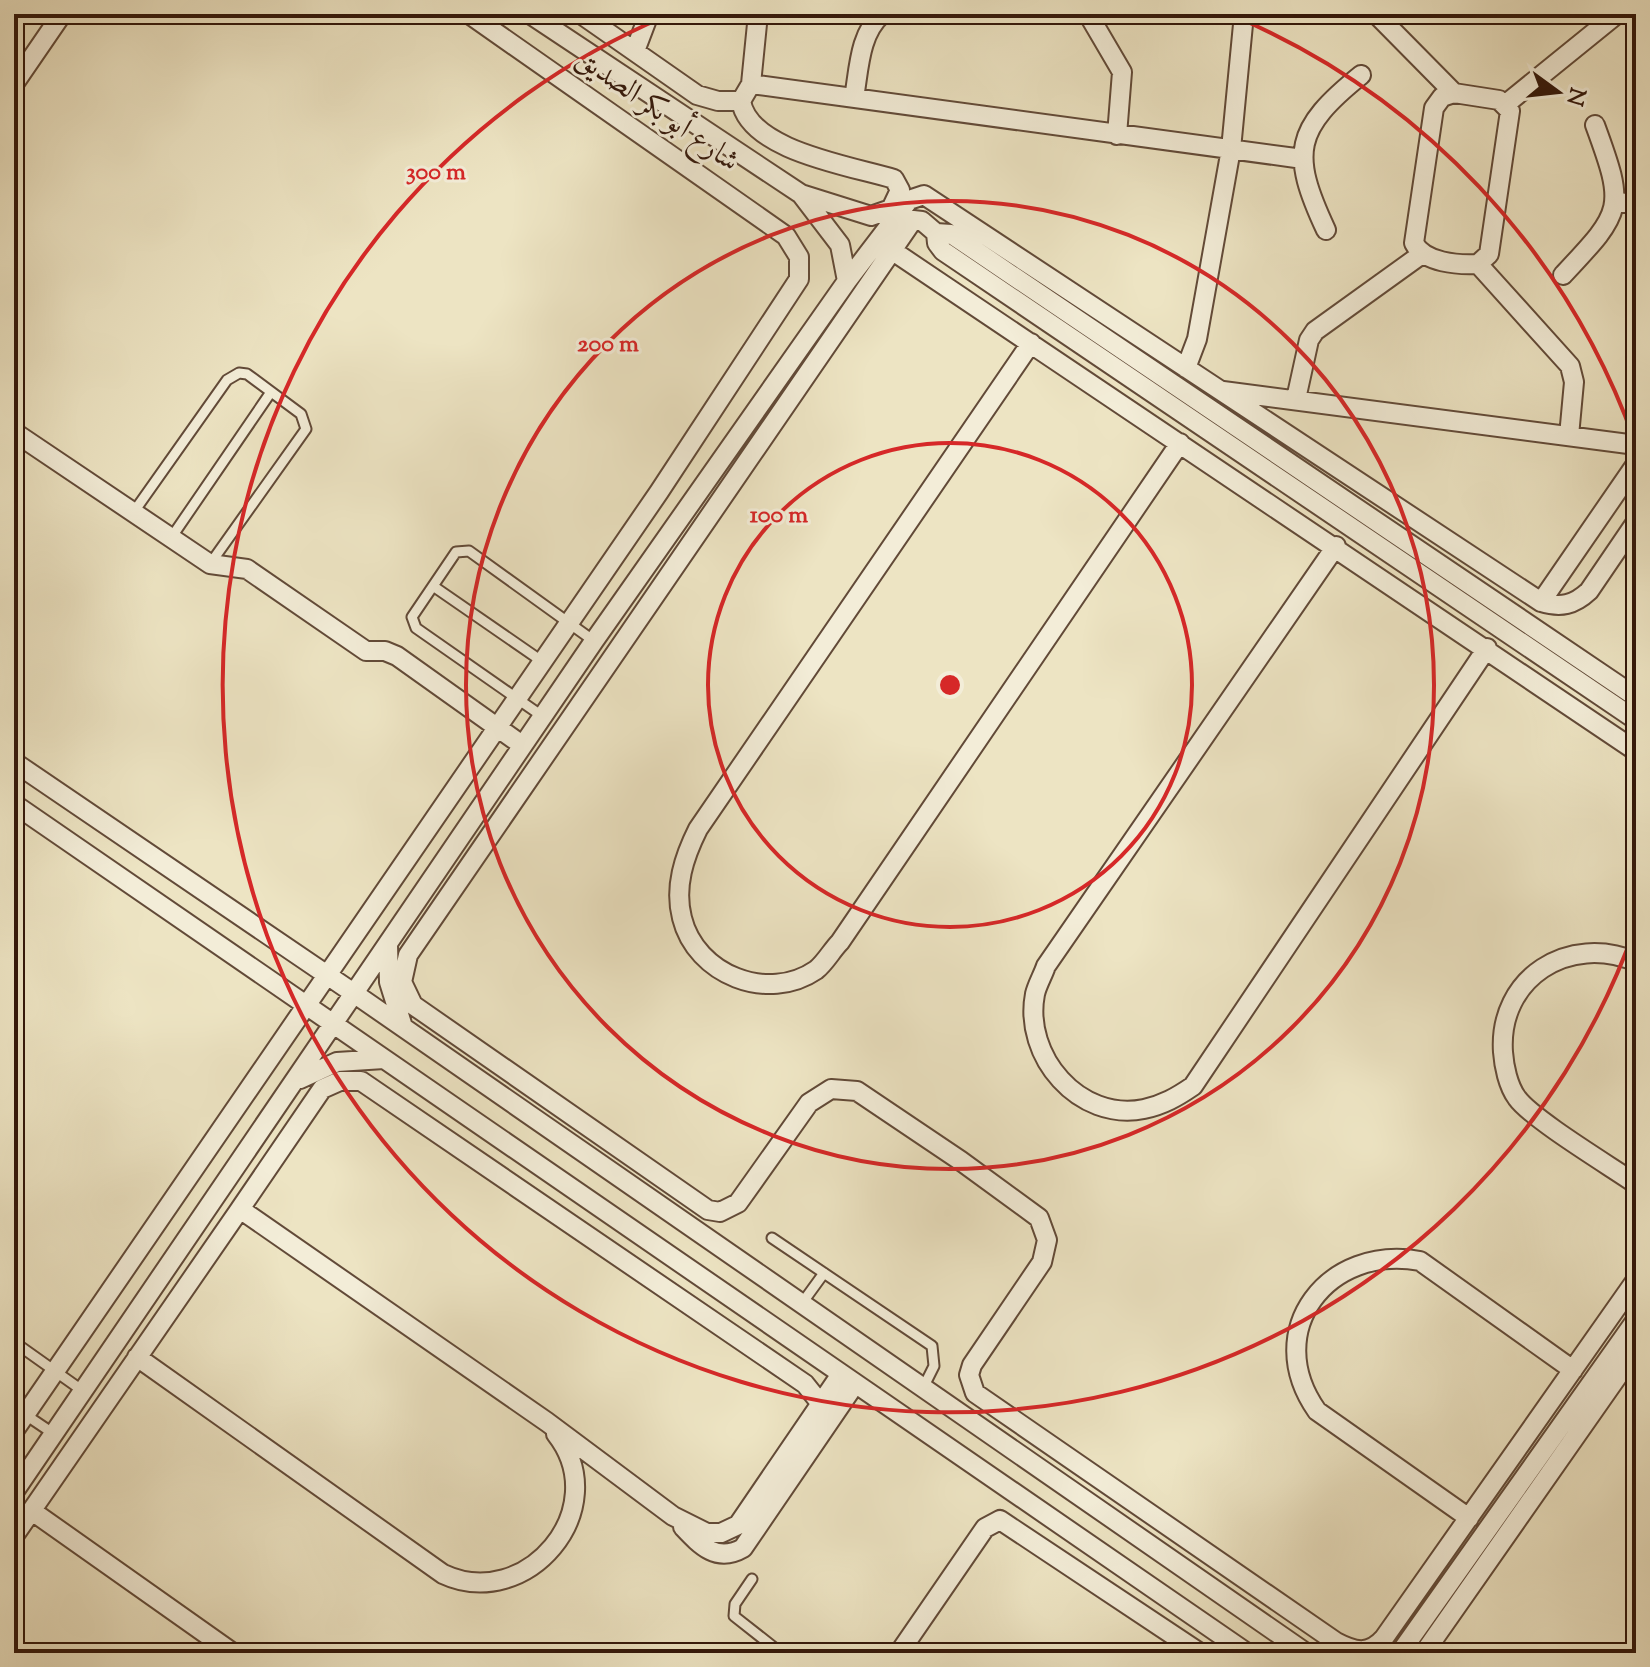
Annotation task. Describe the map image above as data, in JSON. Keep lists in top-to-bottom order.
{
  "streets": {
    "street": ["شارع أبو بكر الصديق"]
  },
  "north": "right",
  "rings": ["300 m", "200 m", "100 m"]
}
